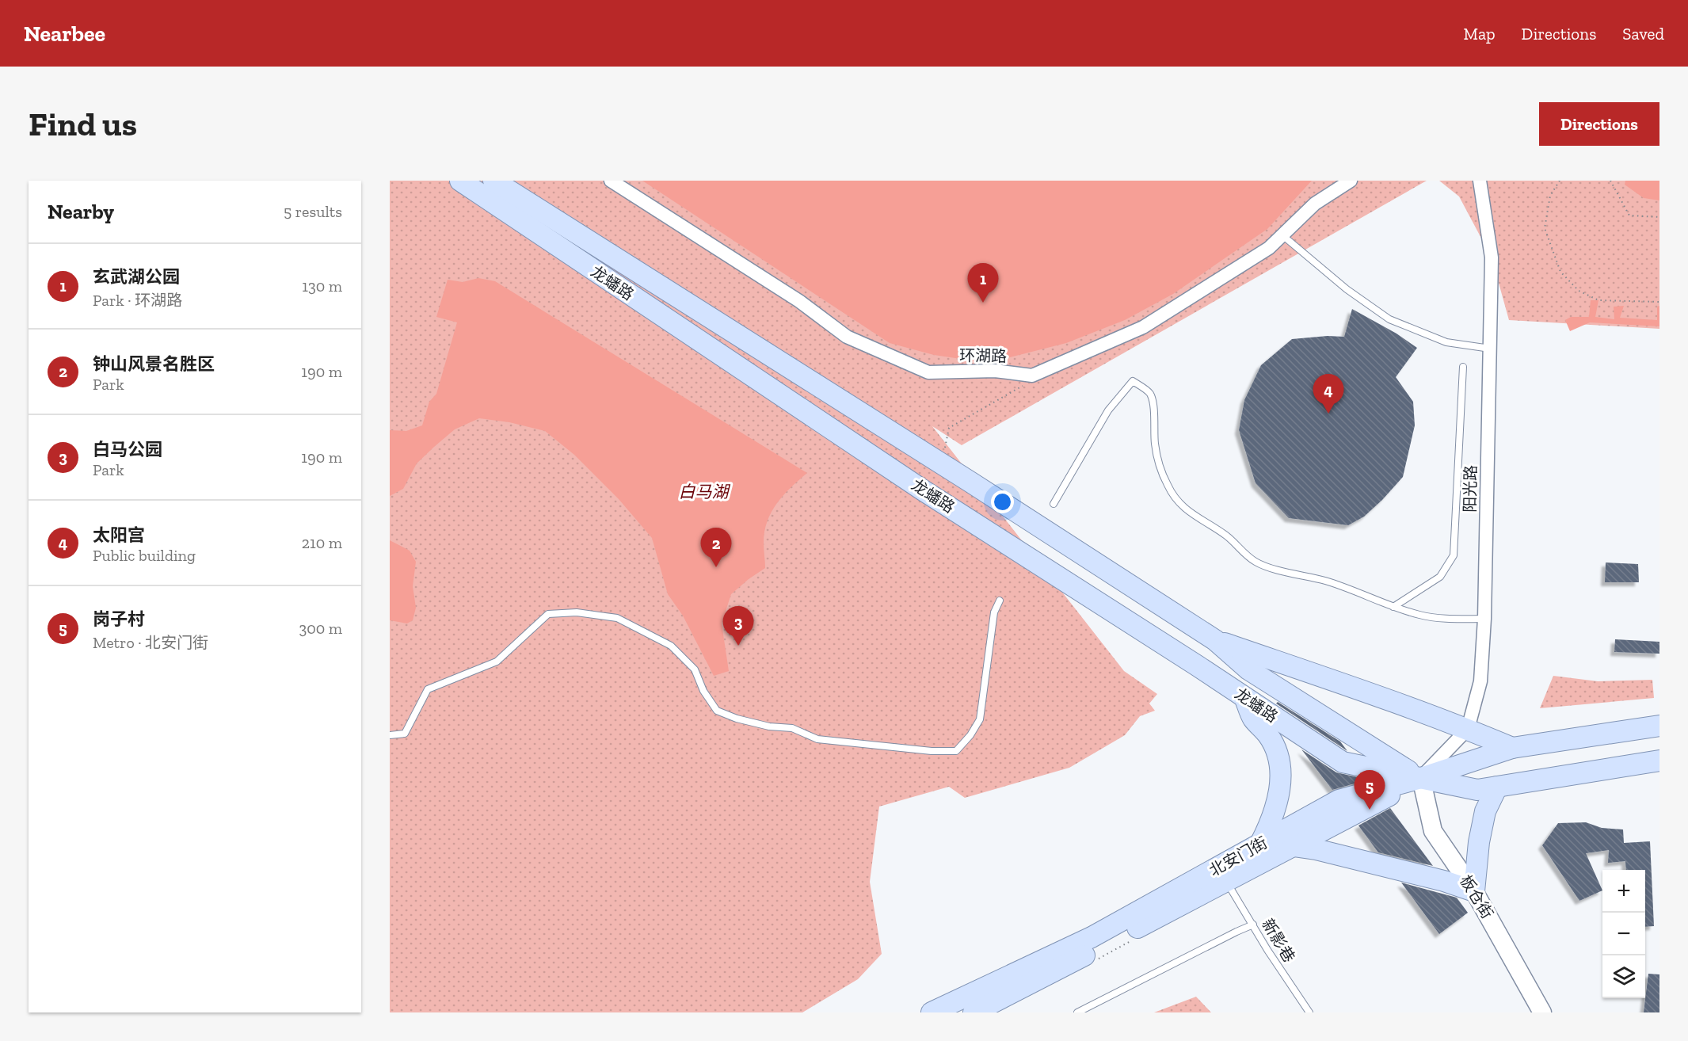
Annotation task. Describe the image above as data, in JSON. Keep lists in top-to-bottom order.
{
  "streets": {
    "main road": ["龙蟠路", "北安门街", "板仓街"],
    "street": ["环湖路", "阳光路"],
    "lane": ["新影巷"]
  },
  "crossings": [
    ["龙蟠路", "阳光路"],
    ["龙蟠路", "北安门街"],
    ["龙蟠路", "板仓街"],
    ["阳光路", "北安门街"],
    ["阳光路", "板仓街"],
    ["北安门街", "板仓街"],
    ["北安门街", "新影巷"]
  ],
  "water": ["白马湖"],
  "page": {
    "header": "Nearbee",
    "nav": ["Map", "Directions", "Saved"],
    "buttons": "Directions",
    "title": "Find us",
    "heading": ["Nearby", "5 results"],
    "list": [
      {
        "mark": "1",
        "name": "玄武湖公园",
        "note": "Park · 环湖路",
        "value": "130 m"
      },
      {
        "mark": "2",
        "name": "钟山风景名胜区",
        "note": "Park",
        "value": "190 m"
      },
      {
        "mark": "3",
        "name": "白马公园",
        "note": "Park",
        "value": "190 m"
      },
      {
        "mark": "4",
        "name": "太阳宫",
        "note": "Public building",
        "value": "210 m"
      },
      {
        "mark": "5",
        "name": "岗子村",
        "note": "Metro · 北安门街",
        "value": "300 m"
      }
    ],
    "pins": [
      "1",
      "4",
      "2",
      "3",
      "5"
    ],
    "map_buttons": ["+", "−"]
  }
}
